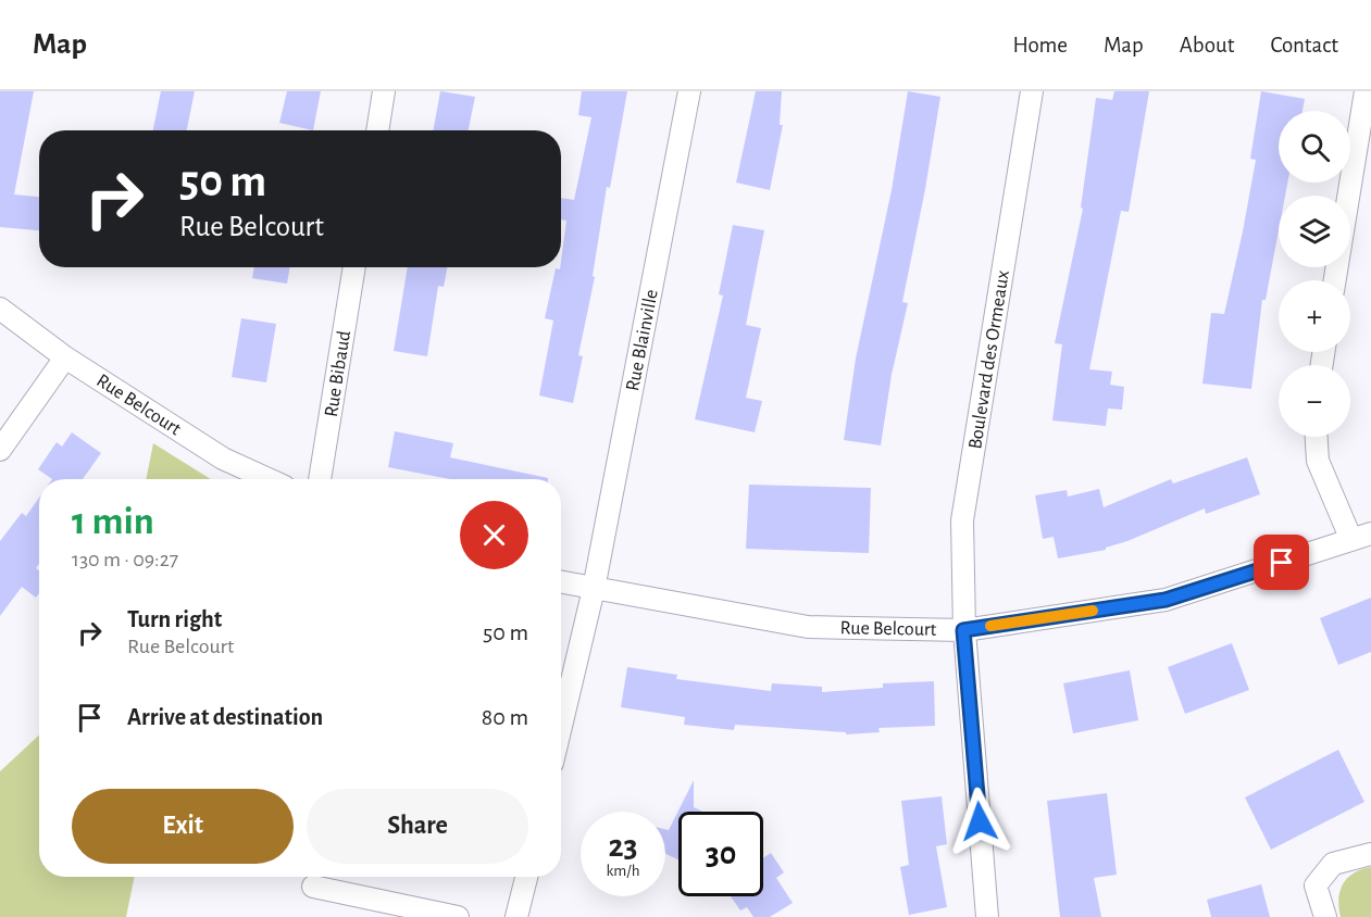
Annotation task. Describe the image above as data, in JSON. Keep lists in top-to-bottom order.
{
  "streets": {
    "street": [
      "Rue Blainville",
      "Boulevard des Ormeaux",
      "Rue Bibaud",
      "Rue Belcourt"
    ]
  },
  "crossings": [
    ["Rue Blainville", "Rue Belcourt"],
    ["Boulevard des Ormeaux", "Rue Belcourt"]
  ],
  "page": {
    "header": "Map",
    "nav": [
      "Home",
      "Map",
      "About",
      "Contact"
    ],
    "map_buttons": ["+", "−"],
    "turn": ["50 m", "Rue Belcourt"],
    "heading": ["1 min", "130 m · 09:27"],
    "list": [
      {
        "name": "Turn right",
        "note": "Rue Belcourt",
        "value": "50 m"
      },
      {
        "name": "Arrive at destination",
        "value": "80 m"
      }
    ],
    "buttons": ["Exit", "Share"],
    "speed": "23 km/h",
    "limit": "30"
  }
}
